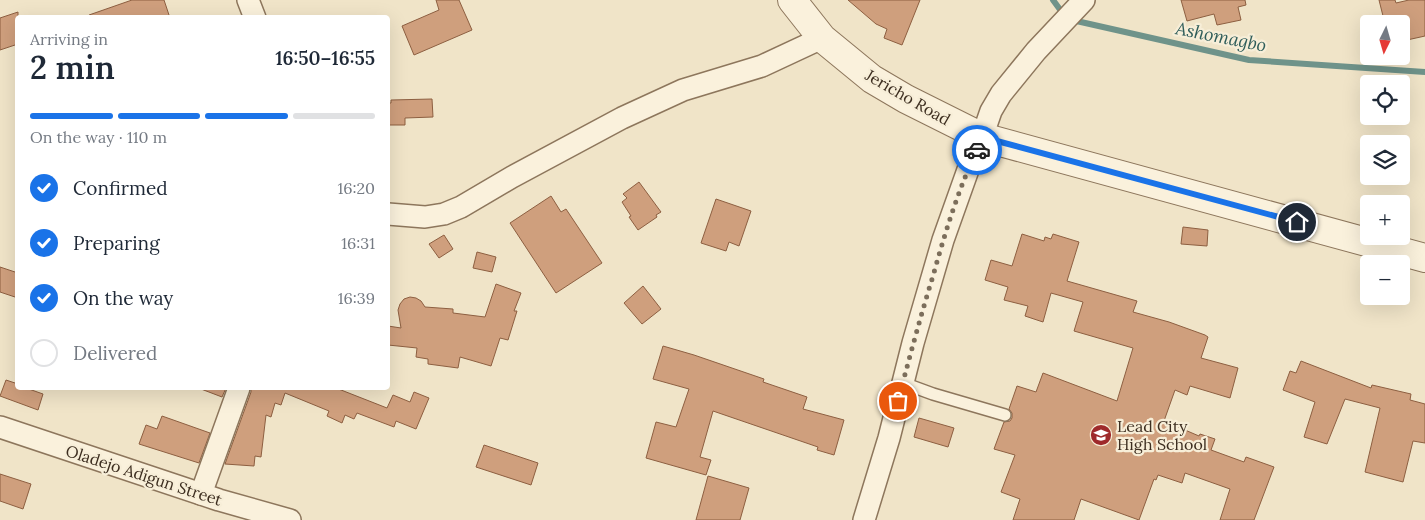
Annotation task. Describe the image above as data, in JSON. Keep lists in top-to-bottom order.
{
  "streets": {
    "street": ["Jericho Road", "Oladejo Adigun Street"]
  },
  "water": ["Ashomagbo"],
  "places": {
    "school or university": ["Lead City High School"]
  },
  "north": "bottom",
  "page": {
    "map_buttons": ["+", "−"],
    "heading": ["2 min", "Arriving in", "16:50–16:55"],
    "bar": "On the way · 110 m",
    "list": [
      ["Confirmed", "16:20"],
      ["Preparing", "16:31"],
      ["On the way", "16:39"],
      "Delivered"
    ]
  }
}
